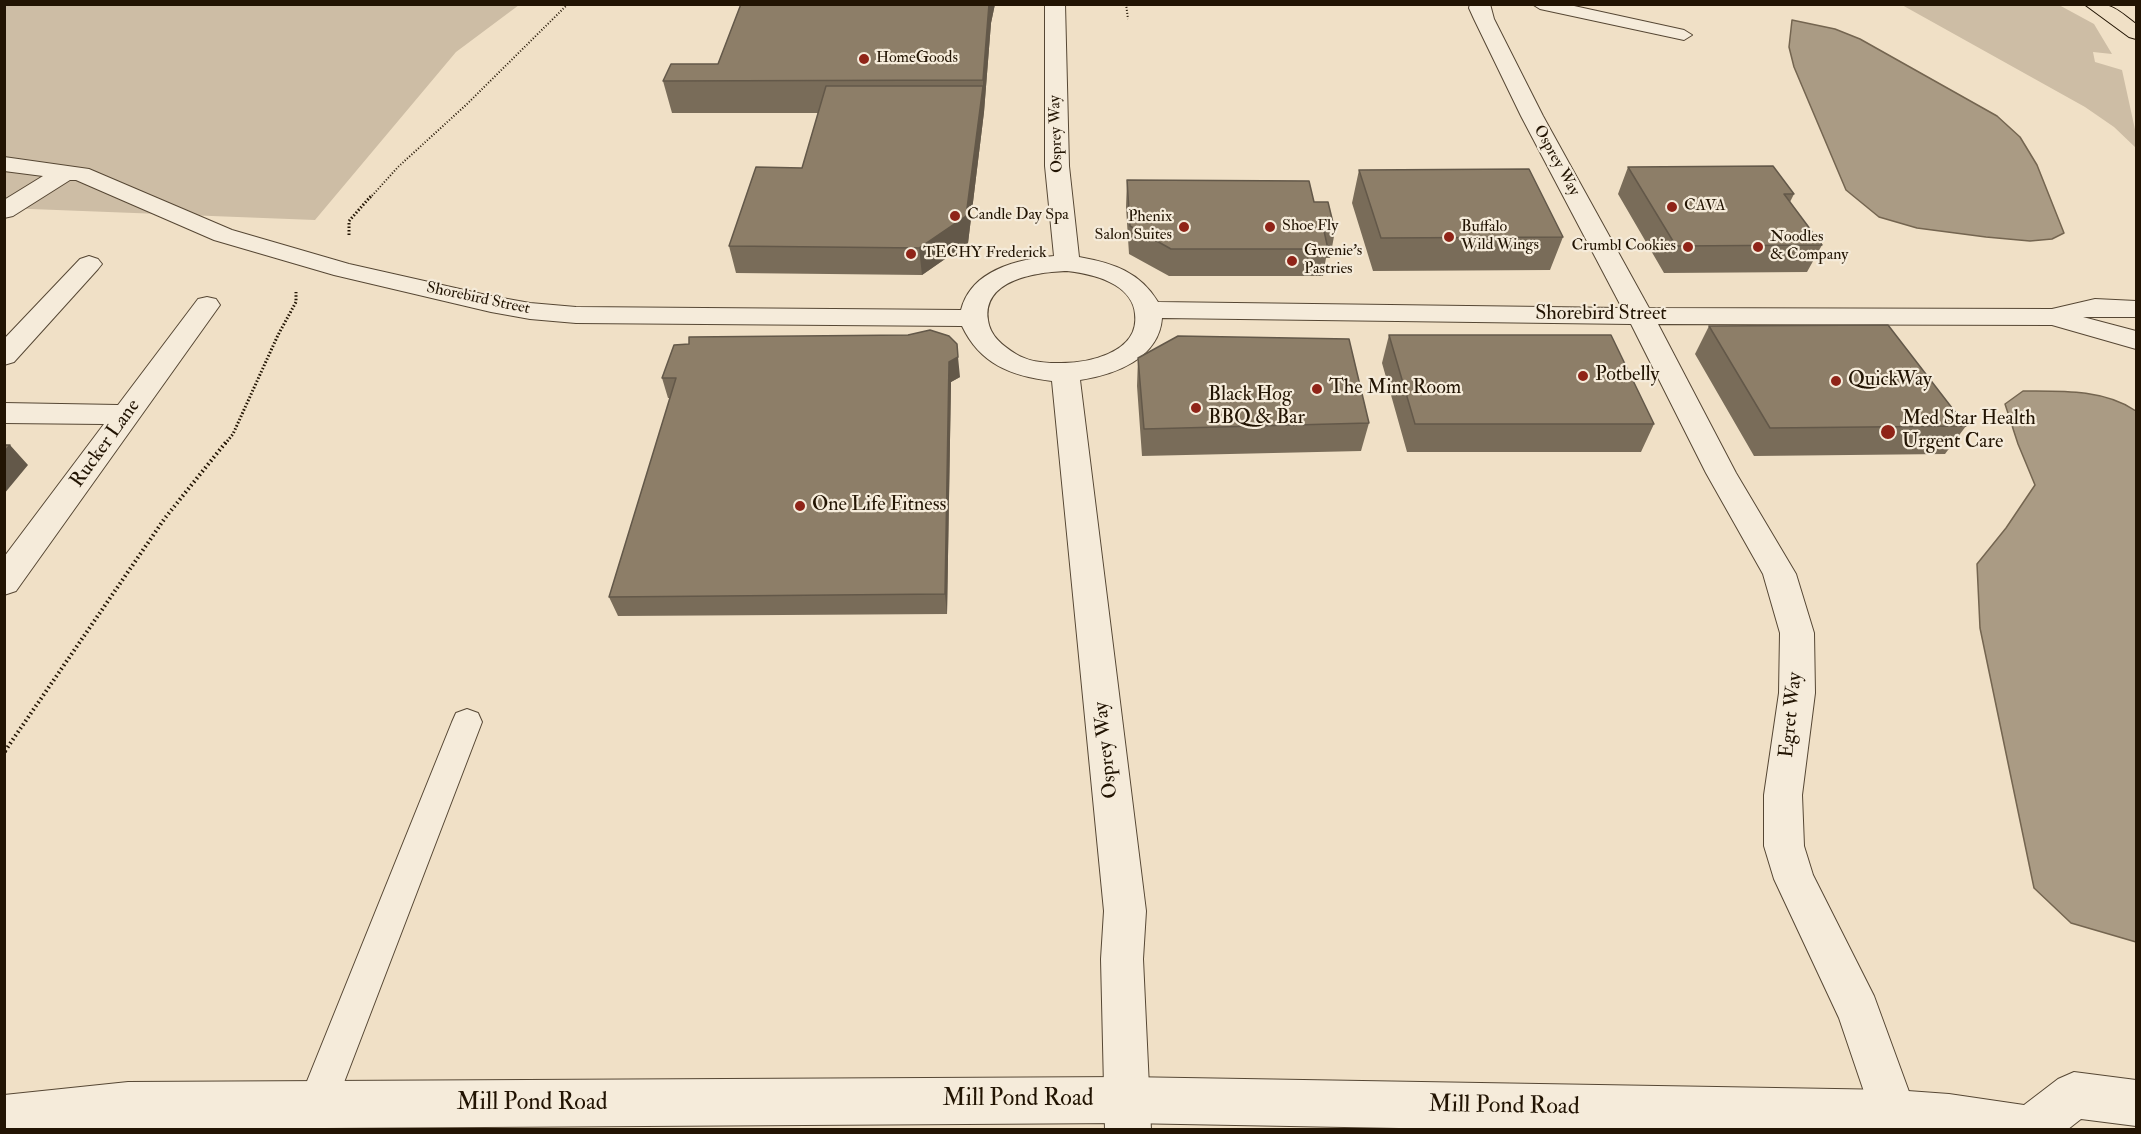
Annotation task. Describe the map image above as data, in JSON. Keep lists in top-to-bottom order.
{
  "streets": {
    "street": [
      "Osprey Way",
      "Shorebird Street",
      "Rucker Lane",
      "Egret Way",
      "Mill Pond Road"
    ]
  },
  "crossings": [
    ["Osprey Way", "Shorebird Street"],
    ["Osprey Way", "Egret Way"],
    ["Osprey Way", "Mill Pond Road"],
    ["Shorebird Street", "Egret Way"],
    ["Egret Way", "Mill Pond Road"]
  ],
  "places": [
    "HomeGoods",
    "CAVA",
    "Candle Day Spa",
    "Phenix Salon Suites",
    "Shoe Fly",
    "Buffalo Wild Wings",
    "Crumbl Cookies",
    "Noodles & Company",
    "TECHY Frederick",
    "Gwenie's Pastries",
    "Potbelly",
    "QuickWay",
    "The Mint Room",
    "Black Hog BBQ & Bar",
    "Med Star Health Urgent Care",
    "One Life Fitness"
  ]
}
